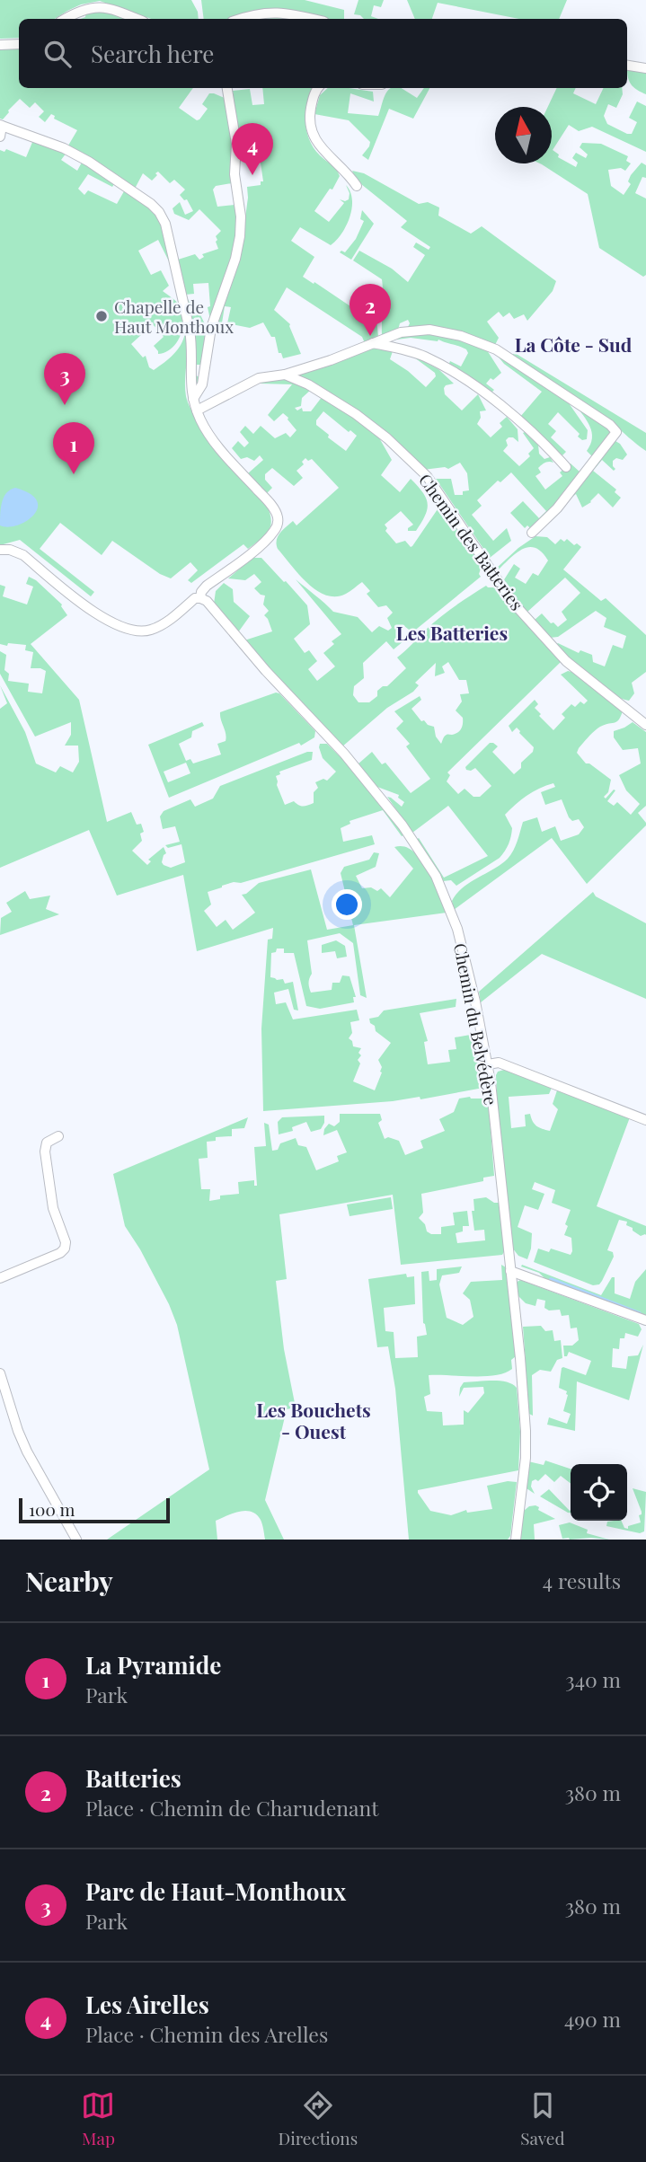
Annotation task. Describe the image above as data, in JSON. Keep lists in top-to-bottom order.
{
  "streets": {
    "street": ["Chemin des Batteries", "Chemin du Belvédère"]
  },
  "districts": ["La Côte - Sud", "Les Batteries", "Les Bouchets - Ouest"],
  "places": ["Chapelle de Haut Monthoux"],
  "scale_bar": "100 m",
  "north": "top",
  "page": {
    "search": "Search here",
    "pins": [
      "4",
      "2",
      "3",
      "1"
    ],
    "scale": "100 m",
    "heading": ["Nearby", "4 results"],
    "list": [
      {
        "mark": "1",
        "name": "La Pyramide",
        "note": "Park",
        "value": "340 m"
      },
      {
        "mark": "2",
        "name": "Batteries",
        "note": "Place · Chemin de Charudenant",
        "value": "380 m"
      },
      {
        "mark": "3",
        "name": "Parc de Haut-Monthoux",
        "note": "Park",
        "value": "380 m"
      },
      {
        "mark": "4",
        "name": "Les Airelles",
        "note": "Place · Chemin des Arelles",
        "value": "490 m"
      }
    ],
    "nav": ["Map", "Directions", "Saved"]
  }
}
